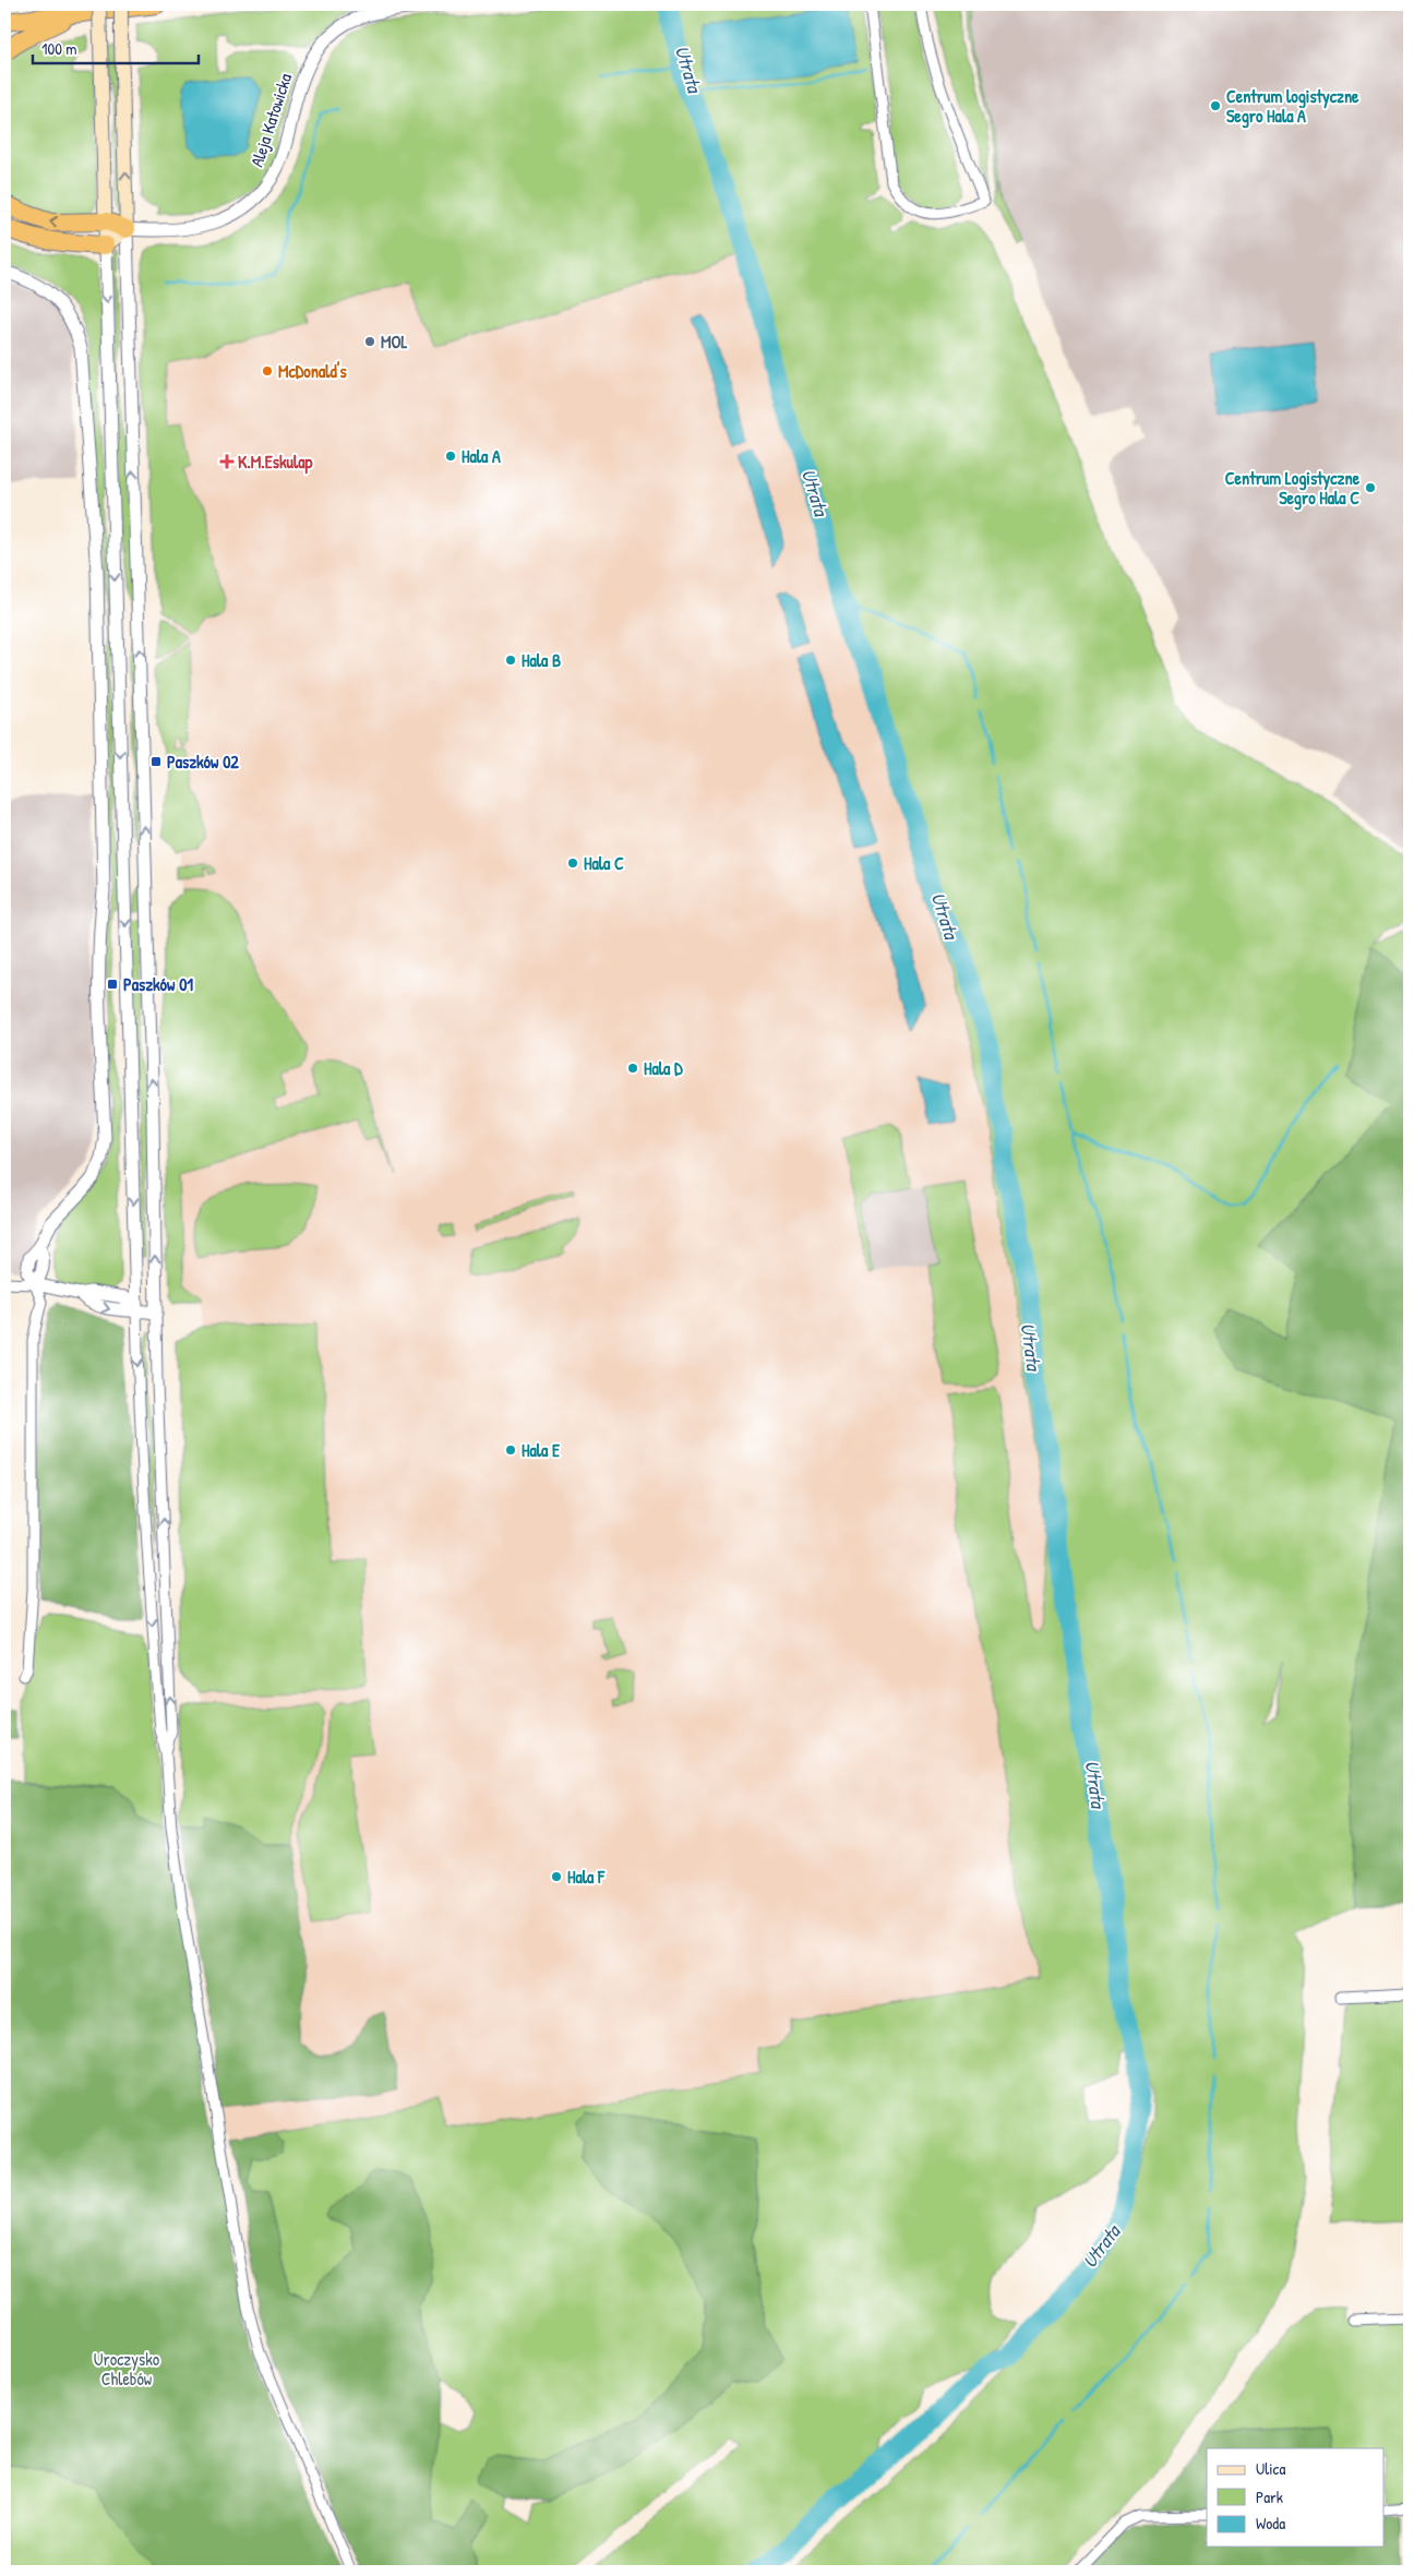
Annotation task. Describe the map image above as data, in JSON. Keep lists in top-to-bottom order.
{
  "streets": {
    "street": ["Aleja Katowicka"]
  },
  "water": ["Utrata"],
  "parks": ["Uroczysko Chlebów"],
  "places": {
    "other": [
      "Centrum logistyczne Segro Hala A",
      "MOL",
      "McDonald's",
      "Hala A",
      "Centrum Logistyczne Segro Hala C",
      "Hala B",
      "Hala C",
      "Hala D",
      "Hala E",
      "Hala F"
    ],
    "health": ["K.M.Eskulap"],
    "transit": ["Paszków 02", "Paszków 01"]
  },
  "legend": ["Ulica", "Park", "Woda"],
  "scale_bar": "100 m"
}
